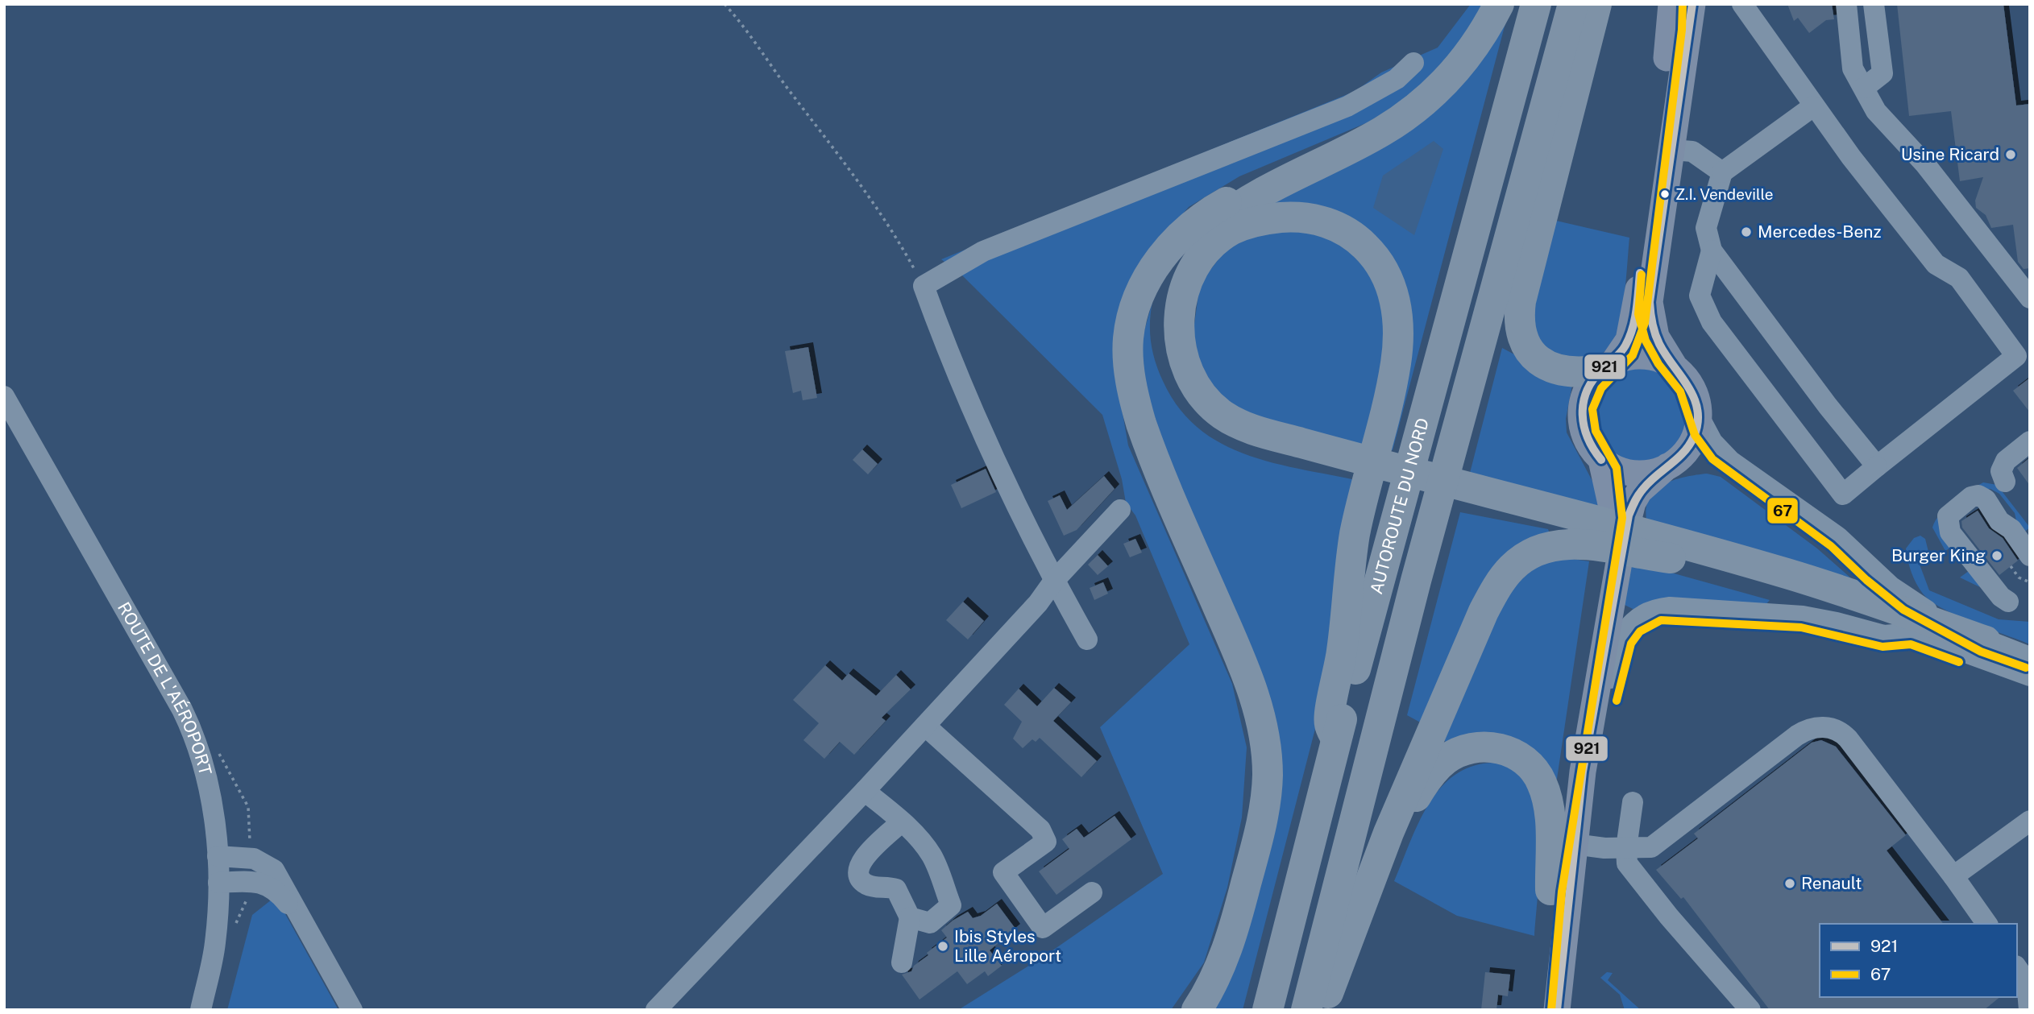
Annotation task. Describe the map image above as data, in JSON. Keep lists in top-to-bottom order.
{
  "streets": {
    "highway": ["AUTOROUTE DU NORD"],
    "street": ["ROUTE DE L'AÉROPORT"]
  },
  "places": [
    "Usine Ricard",
    "Z.I. Vendeville",
    "Mercedes-Benz",
    "Burger King",
    "Renault",
    "Ibis Styles Lille Aéroport"
  ],
  "lines": ["transit line 921", "transit line 67"],
  "legend": ["921", "67"]
}
